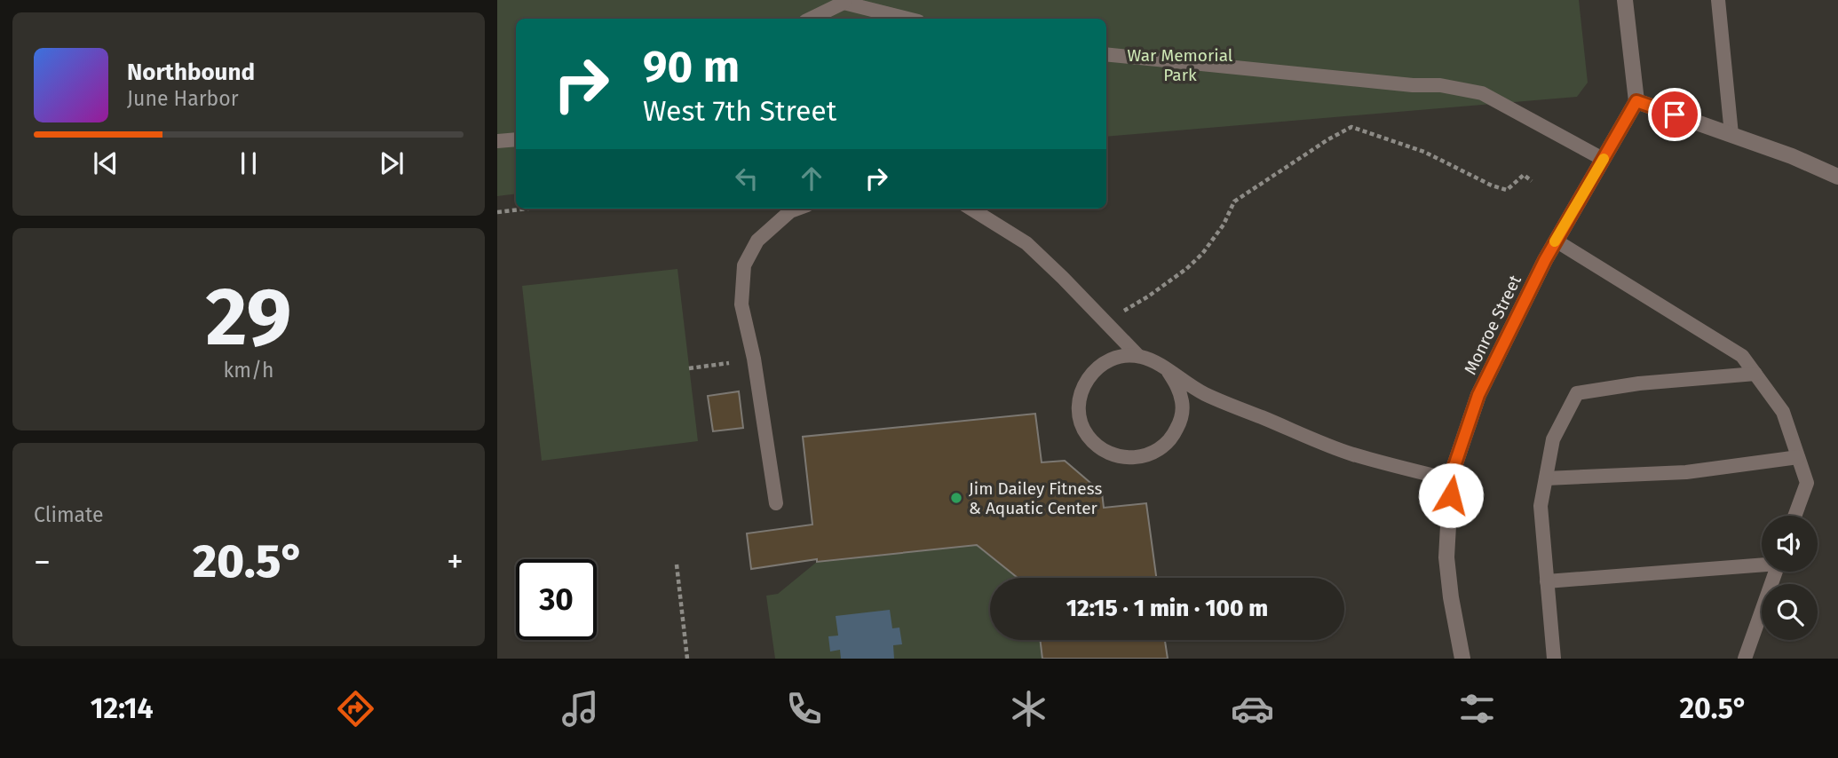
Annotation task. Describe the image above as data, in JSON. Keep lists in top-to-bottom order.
{
  "streets": {
    "street": ["Monroe Street"]
  },
  "parks": ["War Memorial Park"],
  "places": ["Jim Dailey Fitness & Aquatic Center"],
  "page": {
    "turn": ["90 m", "West 7th Street"],
    "song": ["Northbound", "June Harbor"],
    "tile": [
      ["29", "km/h"],
      "Climate"
    ],
    "heat": ["−", "20.5°", "+"],
    "limit": "30",
    "trip": "12:15 · 1 min · 100 m",
    "tabs": ["12:14", "20.5°"]
  }
}
